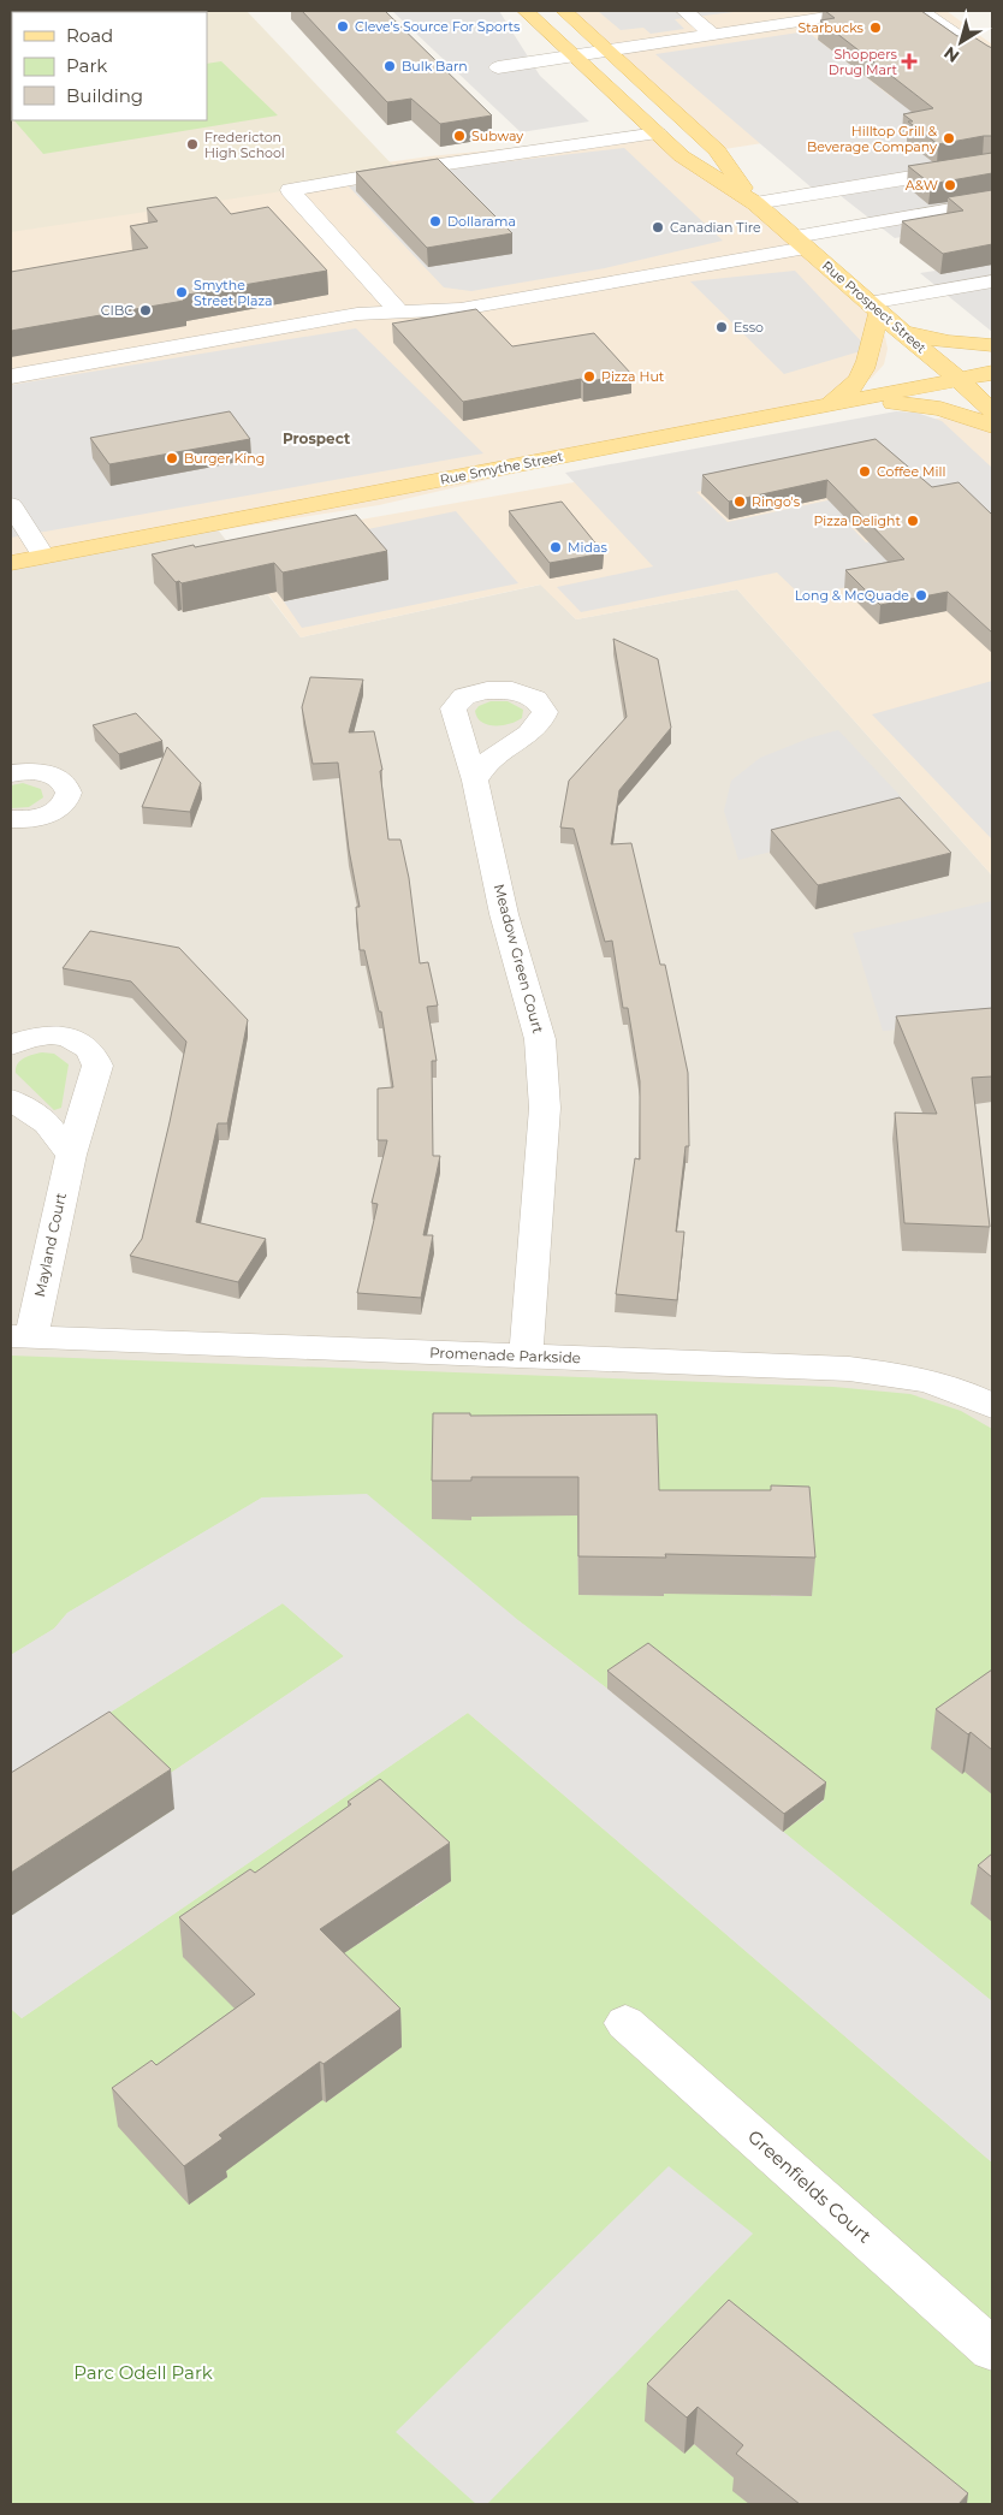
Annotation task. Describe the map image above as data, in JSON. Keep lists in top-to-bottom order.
{
  "streets": {
    "main road": ["Rue Prospect Street", "Rue Smythe Street"],
    "street": [
      "Meadow Green Court",
      "Mayland Court",
      "Promenade Parkside",
      "Greenfields Court"
    ]
  },
  "crossings": [
    ["Rue Prospect Street", "Rue Smythe Street"],
    ["Meadow Green Court", "Promenade Parkside"],
    ["Mayland Court", "Promenade Parkside"]
  ],
  "districts": ["Prospect"],
  "parks": ["Parc Odell Park"],
  "places": {
    "other": [
      "Cleve's Source For Sports",
      "Starbucks",
      "Bulk Barn",
      "Subway",
      "Hilltop Grill & Beverage Company",
      "Fredericton High School",
      "A&W",
      "Dollarama",
      "Canadian Tire",
      "Smythe Street Plaza",
      "CIBC",
      "Esso",
      "Pizza Hut",
      "Burger King",
      "Coffee Mill",
      "Ringo's",
      "Pizza Delight",
      "Midas",
      "Long & McQuade"
    ],
    "health": ["Shoppers Drug Mart"]
  },
  "legend": ["Road", "Park", "Building"],
  "north": "bottom left"
}
